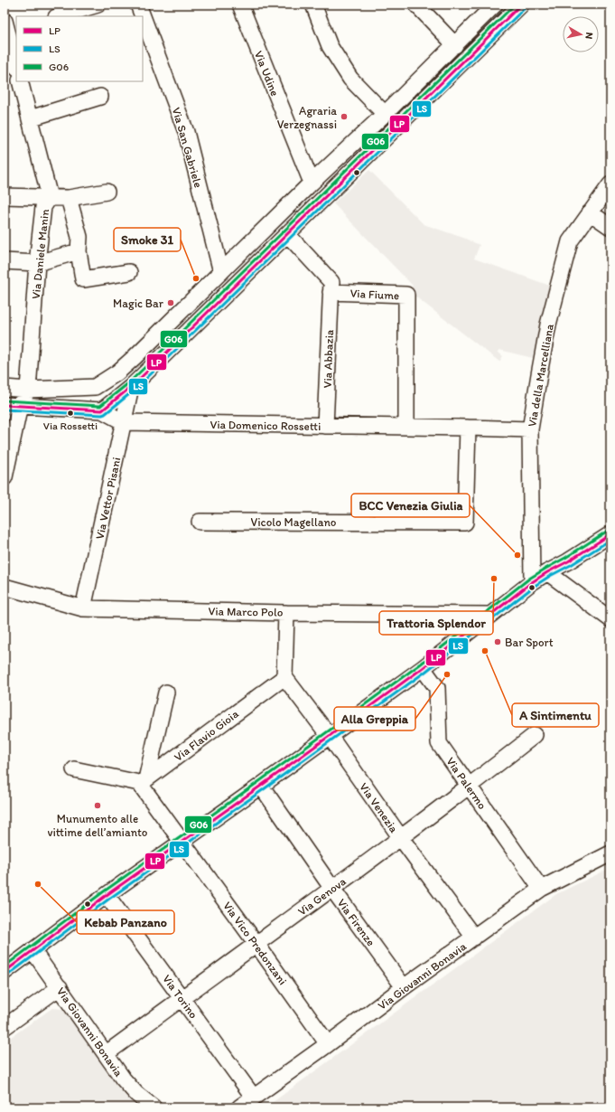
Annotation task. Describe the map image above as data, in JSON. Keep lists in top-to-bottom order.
{
  "streets": {
    "street": [
      "Via Udine",
      "Via San Gabriele",
      "Via Daniele Manin",
      "Via Fiume",
      "Via Abbazia",
      "Via della Marcelliana",
      "Via Domenico Rossetti",
      "Via Vettor Pisani",
      "Vicolo Magellano",
      "Via Marco Polo",
      "Via Flavio Gioia",
      "Via Palermo",
      "Via Venezia",
      "Via Genova",
      "Via Firenze",
      "Via Vico Predonzani",
      "Via Giovanni Bonavia",
      "Via Torino"
    ]
  },
  "crossings": [
    ["Via Fiume", "Via Abbazia"],
    ["Via Fiume", "Via Domenico Rossetti"],
    ["Via Abbazia", "Via Domenico Rossetti"],
    ["Via della Marcelliana", "Via Domenico Rossetti"],
    ["Via Domenico Rossetti", "Via Vettor Pisani"],
    ["Via Domenico Rossetti", "Vicolo Magellano"],
    ["Via Vettor Pisani", "Via Marco Polo"],
    ["Via Flavio Gioia", "Via Venezia"],
    ["Via Flavio Gioia", "Via Vico Predonzani"],
    ["Via Palermo", "Via Genova"],
    ["Via Palermo", "Via Giovanni Bonavia"],
    ["Via Venezia", "Via Genova"],
    ["Via Venezia", "Via Giovanni Bonavia"],
    ["Via Genova", "Via Firenze"],
    ["Via Genova", "Via Vico Predonzani"],
    ["Via Genova", "Via Giovanni Bonavia"],
    ["Via Genova", "Via Torino"],
    ["Via Firenze", "Via Giovanni Bonavia"],
    ["Via Vico Predonzani", "Via Giovanni Bonavia"],
    ["Via Giovanni Bonavia", "Via Torino"]
  ],
  "places": [
    "Agraria Verzegnassi",
    "Smoke 31",
    "Magic Bar",
    "Via Rossetti",
    "BCC Venezia Giulia",
    "Trattoria Splendor",
    "Bar Sport",
    "A Sintimentu",
    "Alla Greppia",
    "Munumento alle vittime dell’amianto",
    "Kebab Panzano"
  ],
  "lines": ["transit line LP", "transit line G06", "transit line LS"],
  "legend": ["LP", "LS", "G06"],
  "north": "right"
}
